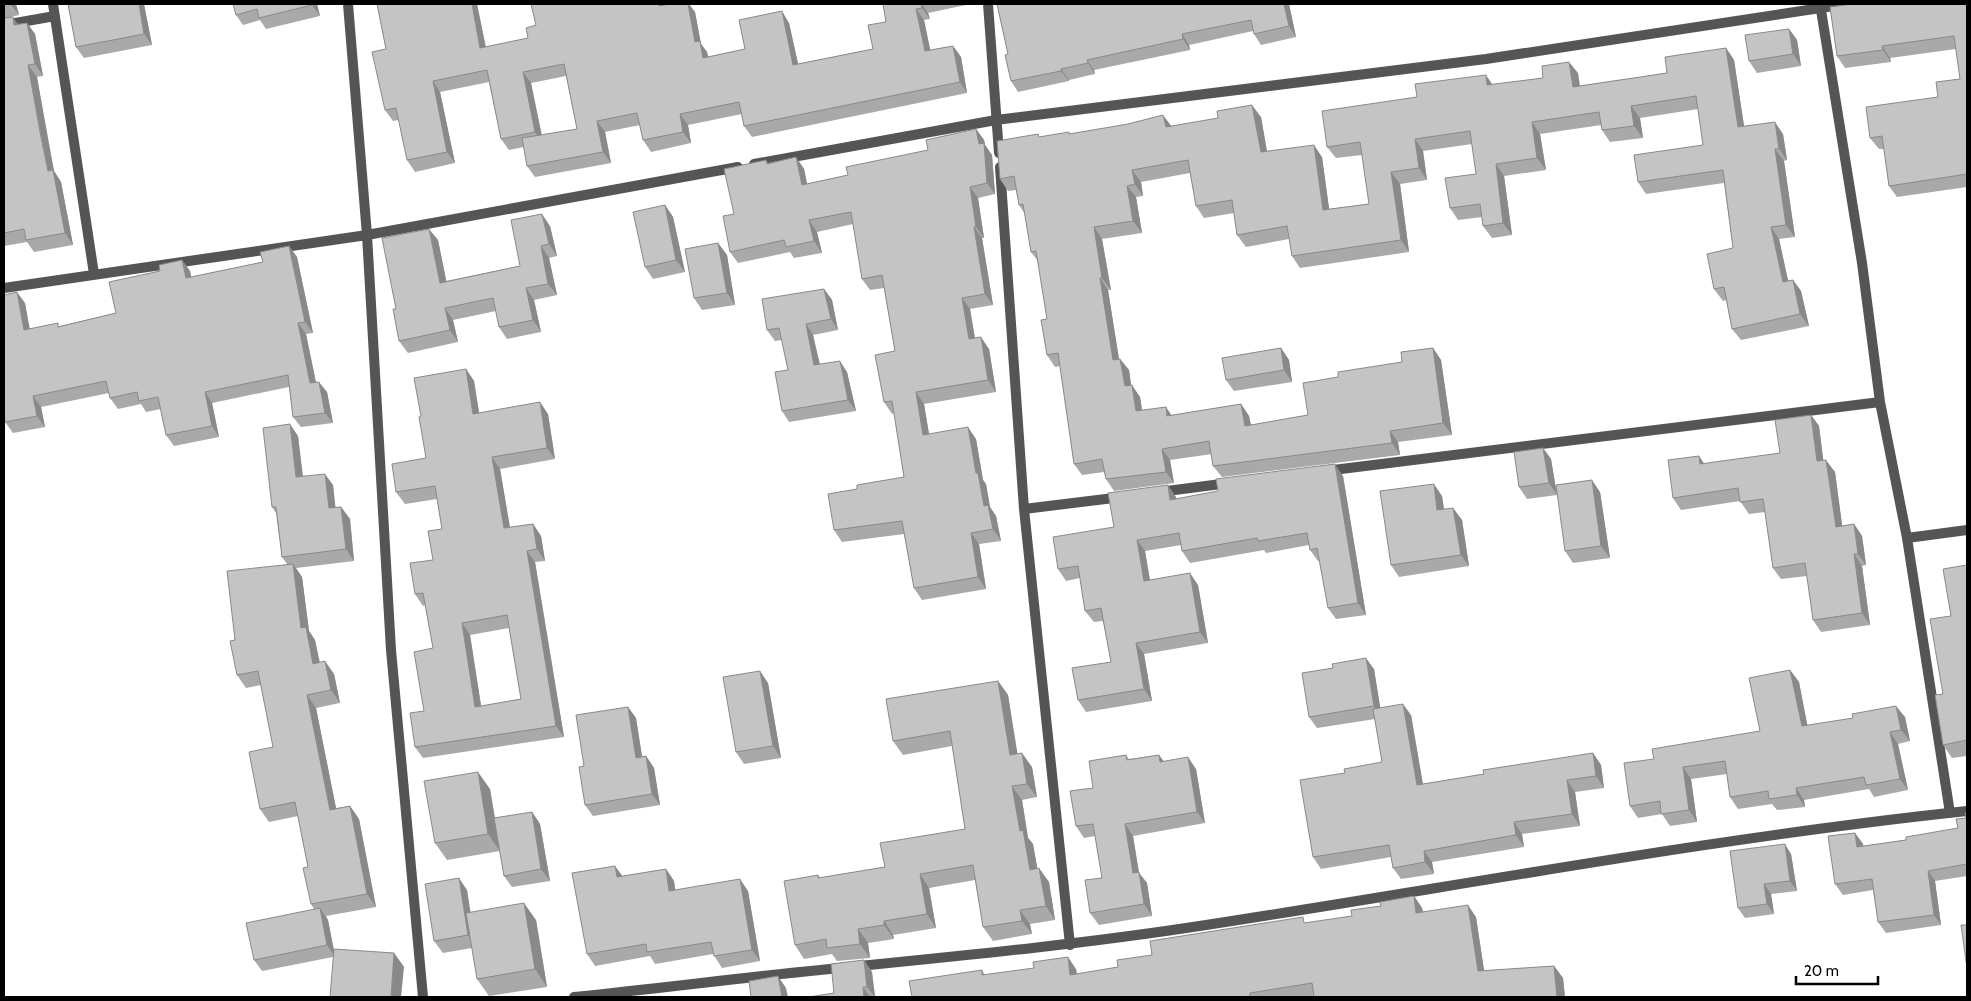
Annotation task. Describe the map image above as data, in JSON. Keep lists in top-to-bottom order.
{
  "scale_bar": "20 m"
}
